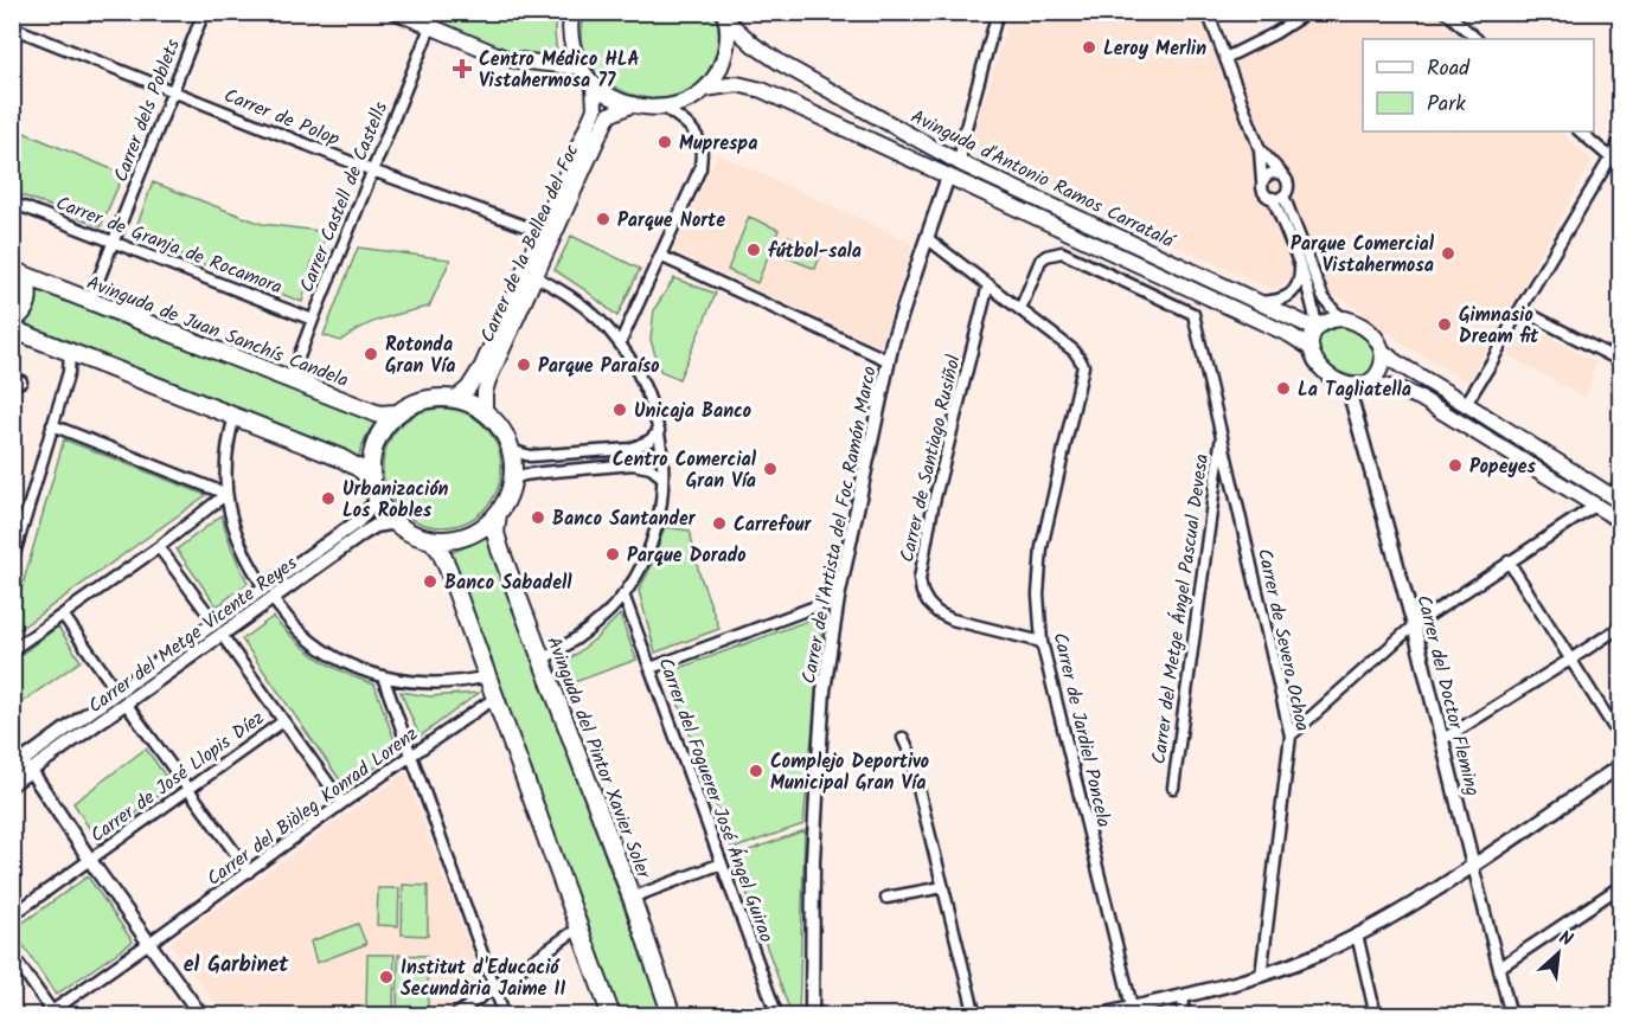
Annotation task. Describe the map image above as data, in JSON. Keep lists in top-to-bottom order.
{
  "streets": {
    "main road": [
      "Avinguda d'Antonio Ramos Carratalá",
      "Carrer de la Bellea del Foc",
      "Avinguda de Juan Sanchís Candela",
      "Avinguda del Pintor Xavier Soler"
    ],
    "street": [
      "Carrer dels Poblets",
      "Carrer de Polop",
      "Carrer Castell de Castells",
      "Carrer de Granja de Rocamora",
      "Carrer de Santiago Rusiñol",
      "Carrer de l'Artista del Foc Ramón Marco",
      "Carrer del Metge Ángel Pascual Devesa",
      "Carrer del Metge Vicente Reyes",
      "Carrer de Severo Ochoa",
      "Carrer del Doctor Fleming",
      "Carrer de Jardiel Poncela",
      "Carrer de José Llopis Díez",
      "Carrer del Foguerer José Ángel Guirao",
      "Carrer del Biòleg Konrad Lorenz"
    ]
  },
  "crossings": [
    ["Carrer dels Poblets", "Carrer de Polop"],
    ["Carrer dels Poblets", "Carrer de Granja de Rocamora"],
    ["Carrer dels Poblets", "Avinguda de Juan Sanchís Candela"],
    ["Carrer de Polop", "Carrer Castell de Castells"],
    ["Carrer de Polop", "Carrer de la Bellea del Foc"],
    ["Avinguda d'Antonio Ramos Carratalá", "Carrer de l'Artista del Foc Ramón Marco"],
    ["Avinguda d'Antonio Ramos Carratalá", "Carrer del Doctor Fleming"],
    ["Carrer Castell de Castells", "Carrer de Granja de Rocamora"],
    ["Carrer Castell de Castells", "Avinguda de Juan Sanchís Candela"],
    ["Carrer de la Bellea del Foc", "Avinguda de Juan Sanchís Candela"],
    ["Carrer de la Bellea del Foc", "Carrer del Metge Vicente Reyes"],
    ["Carrer de la Bellea del Foc", "Avinguda del Pintor Xavier Soler"],
    ["Avinguda de Juan Sanchís Candela", "Carrer del Metge Vicente Reyes"],
    ["Avinguda de Juan Sanchís Candela", "Avinguda del Pintor Xavier Soler"],
    ["Carrer de Santiago Rusiñol", "Carrer de Jardiel Poncela"],
    ["Carrer de l'Artista del Foc Ramón Marco", "Carrer de Jardiel Poncela"],
    ["Carrer del Metge Ángel Pascual Devesa", "Carrer de Severo Ochoa"],
    ["Carrer del Metge Vicente Reyes", "Avinguda del Pintor Xavier Soler"],
    ["Carrer de Severo Ochoa", "Carrer de Jardiel Poncela"]
  ],
  "districts": ["el Garbinet"],
  "places": {
    "other": [
      "Leroy Merlin",
      "Muprespa",
      "Parque Norte",
      "fútbol-sala",
      "Parque Comercial Vistahermosa",
      "Gimnasio Dream fit",
      "Rotonda Gran Vía",
      "Parque Paraíso",
      "La Tagliatella",
      "Unicaja Banco",
      "Popeyes",
      "Centro Comercial Gran Vía",
      "Urbanización Los Robles",
      "Banco Santander",
      "Carrefour",
      "Parque Dorado",
      "Banco Sabadell",
      "Complejo Deportivo Municipal Gran Vía",
      "Institut d'Educació Secundària Jaime II"
    ],
    "health": ["Centro Médico HLA Vistahermosa 77"]
  },
  "legend": ["Road", "Park"],
  "north": "top right"
}
